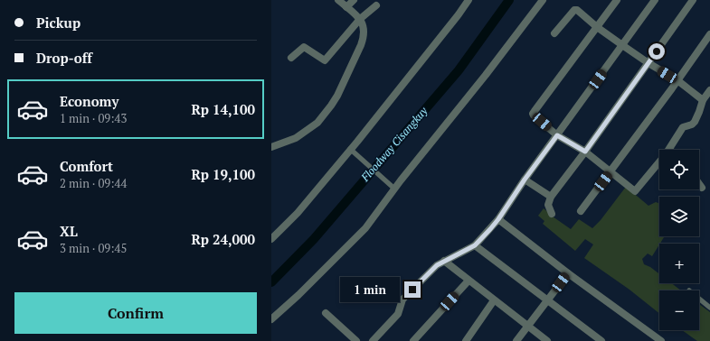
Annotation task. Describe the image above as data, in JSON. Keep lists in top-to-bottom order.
{
  "water": ["Floodway Cisangkuy"],
  "page": {
    "banner": ["Pickup", "Drop-off"],
    "list": [
      {
        "name": "Economy",
        "note": "1 min · 09:43",
        "value": "Rp 14,100"
      },
      {
        "name": "Comfort",
        "note": "2 min · 09:44",
        "value": "Rp 19,100"
      },
      {
        "name": "XL",
        "note": "3 min · 09:45",
        "value": "Rp 24,000"
      }
    ],
    "map_buttons": ["+", "−"],
    "bubble": "1 min",
    "buttons": "Confirm"
  }
}
